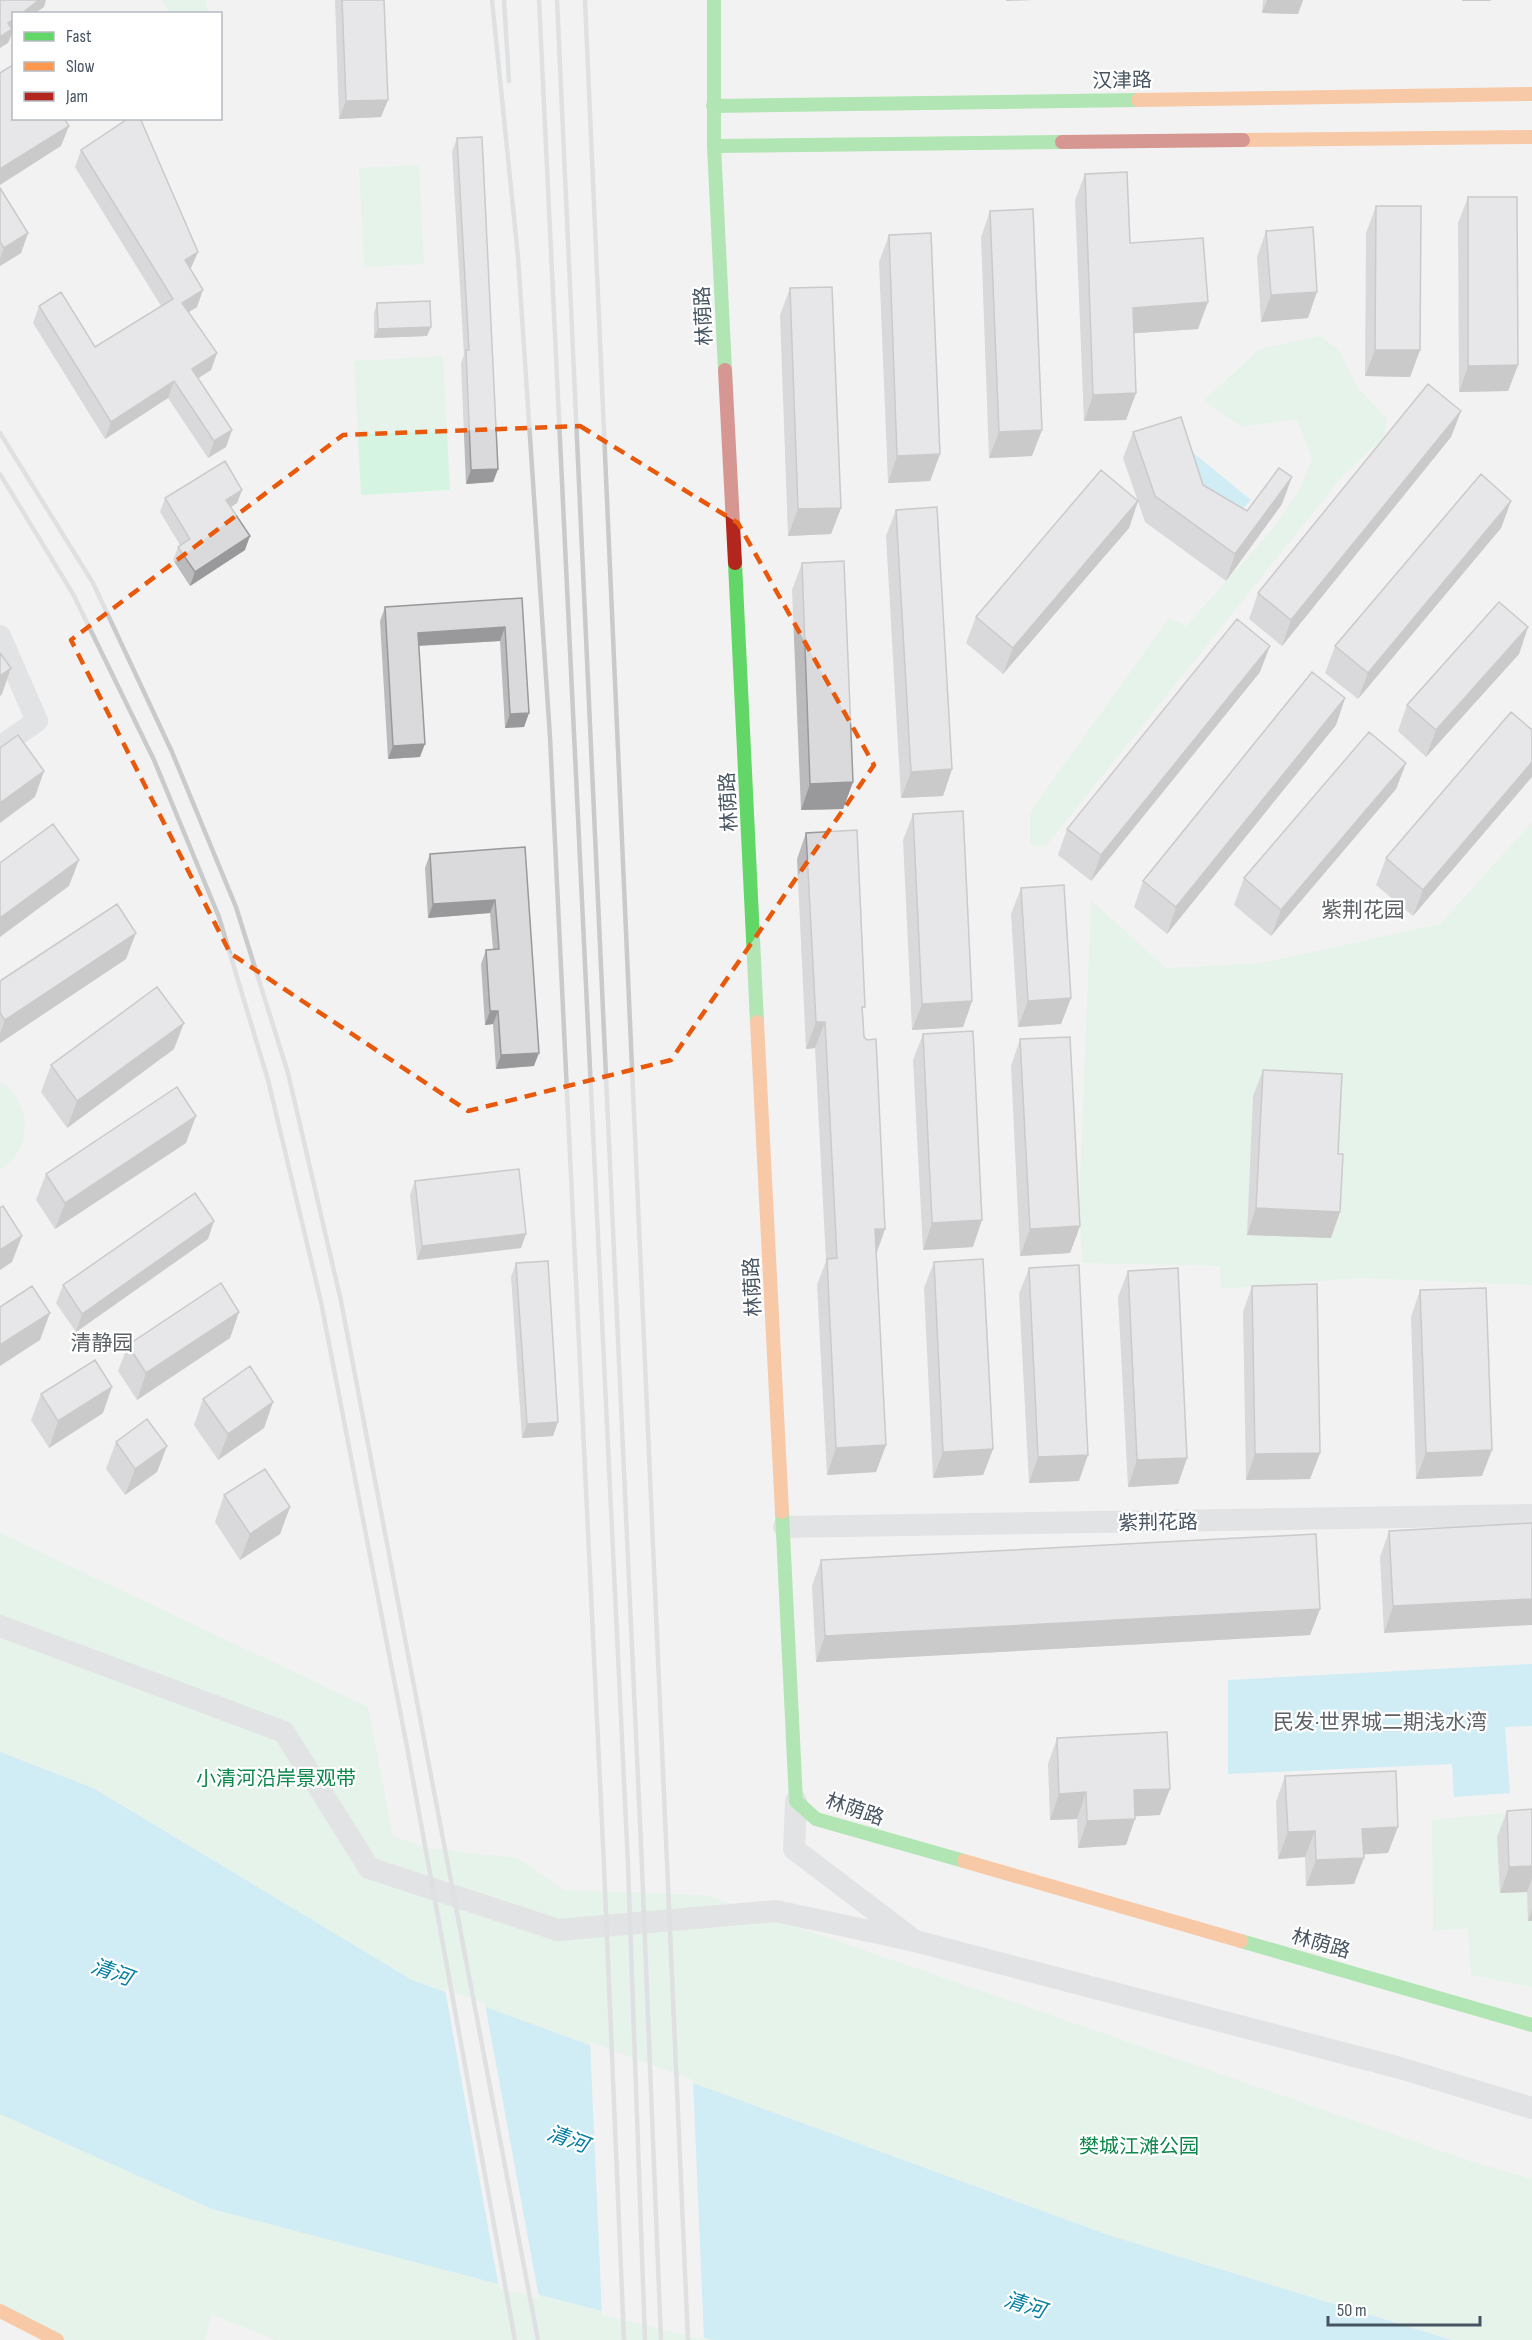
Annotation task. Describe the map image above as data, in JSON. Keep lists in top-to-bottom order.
{
  "streets": {
    "street": ["汉津路", "林荫路", "紫荆花路"]
  },
  "crossings": [
    ["汉津路", "林荫路"],
    ["林荫路", "紫荆花路"]
  ],
  "districts": ["紫荆花园", "清静园", "民发·世界城二期浅水湾"],
  "water": ["清河"],
  "parks": ["小清河沿岸景观带", "樊城江滩公园"],
  "legend": ["Fast", "Slow", "Jam"],
  "scale_bar": "50 m"
}
